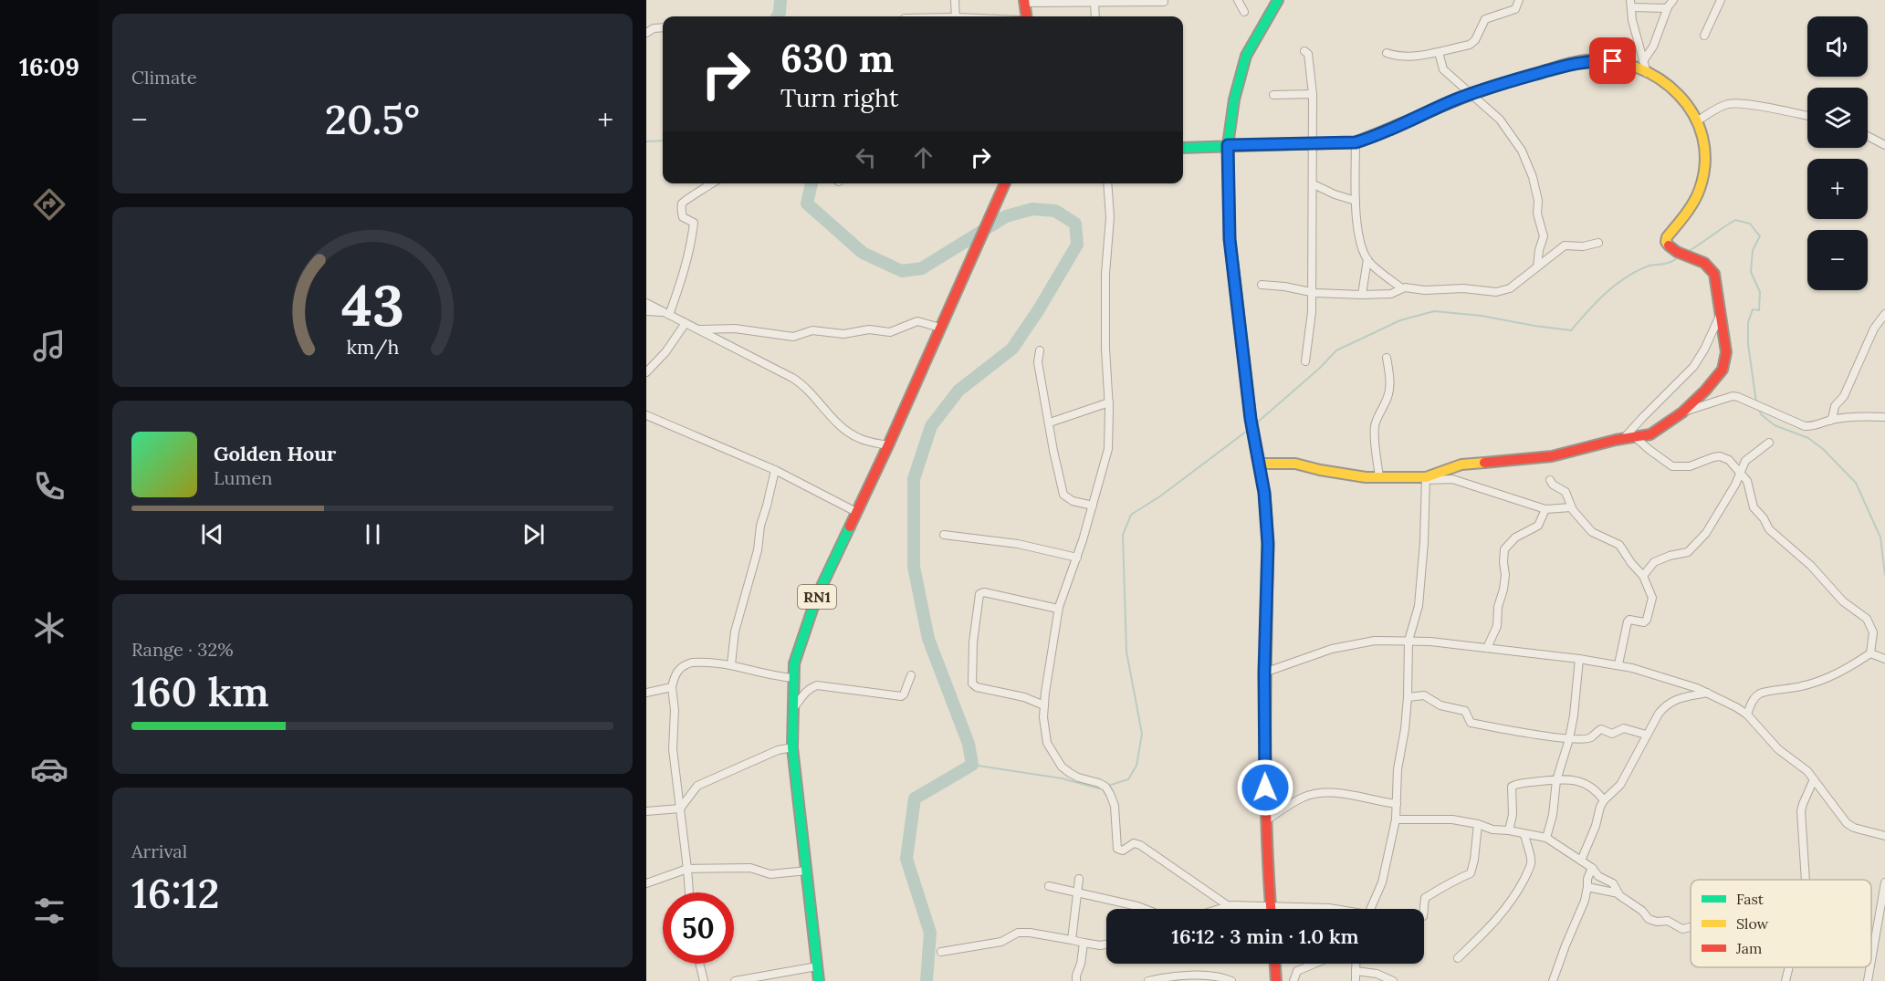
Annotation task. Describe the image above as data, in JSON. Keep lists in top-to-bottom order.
{
  "streets": {
    "main road": ["RN1"]
  },
  "legend": ["Fast", "Slow", "Jam"],
  "page": {
    "tabs": "16:09",
    "tile": [
      "Climate",
      ["Range · 32%", "160 km"],
      ["Arrival", "16:12"]
    ],
    "map_buttons": ["+", "−"],
    "turn": ["630 m", "Turn right"],
    "heat": ["−", "20.5°", "+"],
    "song": ["Golden Hour", "Lumen"],
    "limit": "50",
    "trip": "16:12 · 3 min · 1.0 km",
    "gauge": ["43", "km/h"]
  }
}
